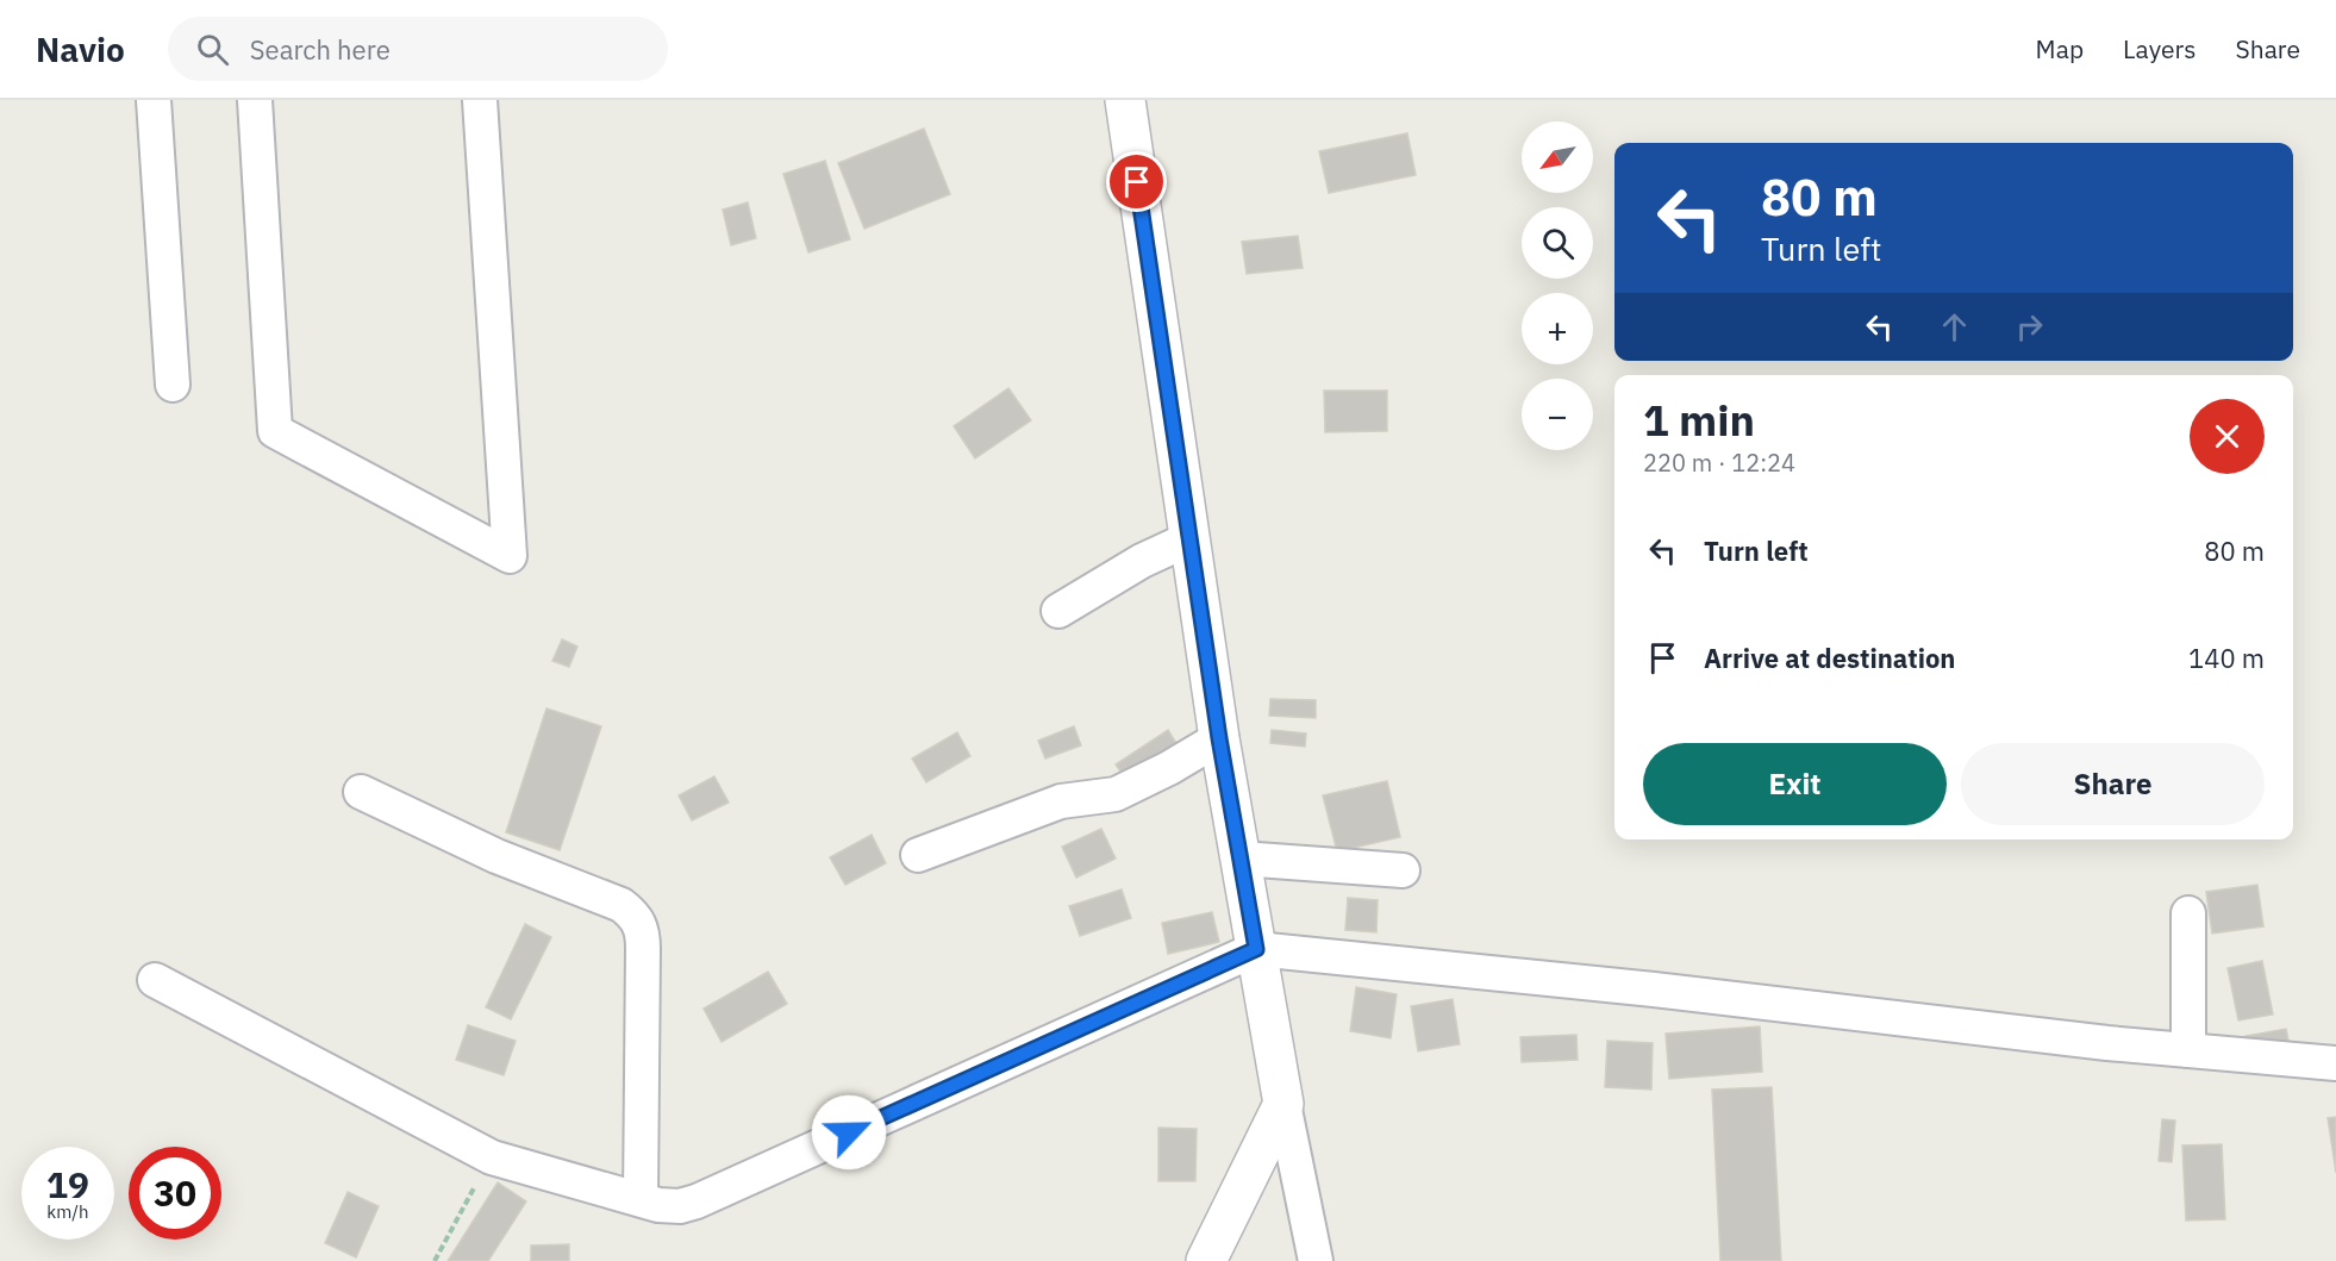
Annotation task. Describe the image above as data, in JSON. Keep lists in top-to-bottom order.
{
  "north": "bottom left",
  "page": {
    "header": "Navio",
    "search": "Search here",
    "nav": ["Map", "Layers", "Share"],
    "map_buttons": ["+", "−"],
    "turn": ["80 m", "Turn left"],
    "heading": ["1 min", "220 m · 12:24"],
    "list": [
      {
        "name": "Turn left",
        "value": "80 m"
      },
      {
        "name": "Arrive at destination",
        "value": "140 m"
      }
    ],
    "buttons": ["Exit", "Share"],
    "speed": "19 km/h",
    "limit": "30"
  }
}
